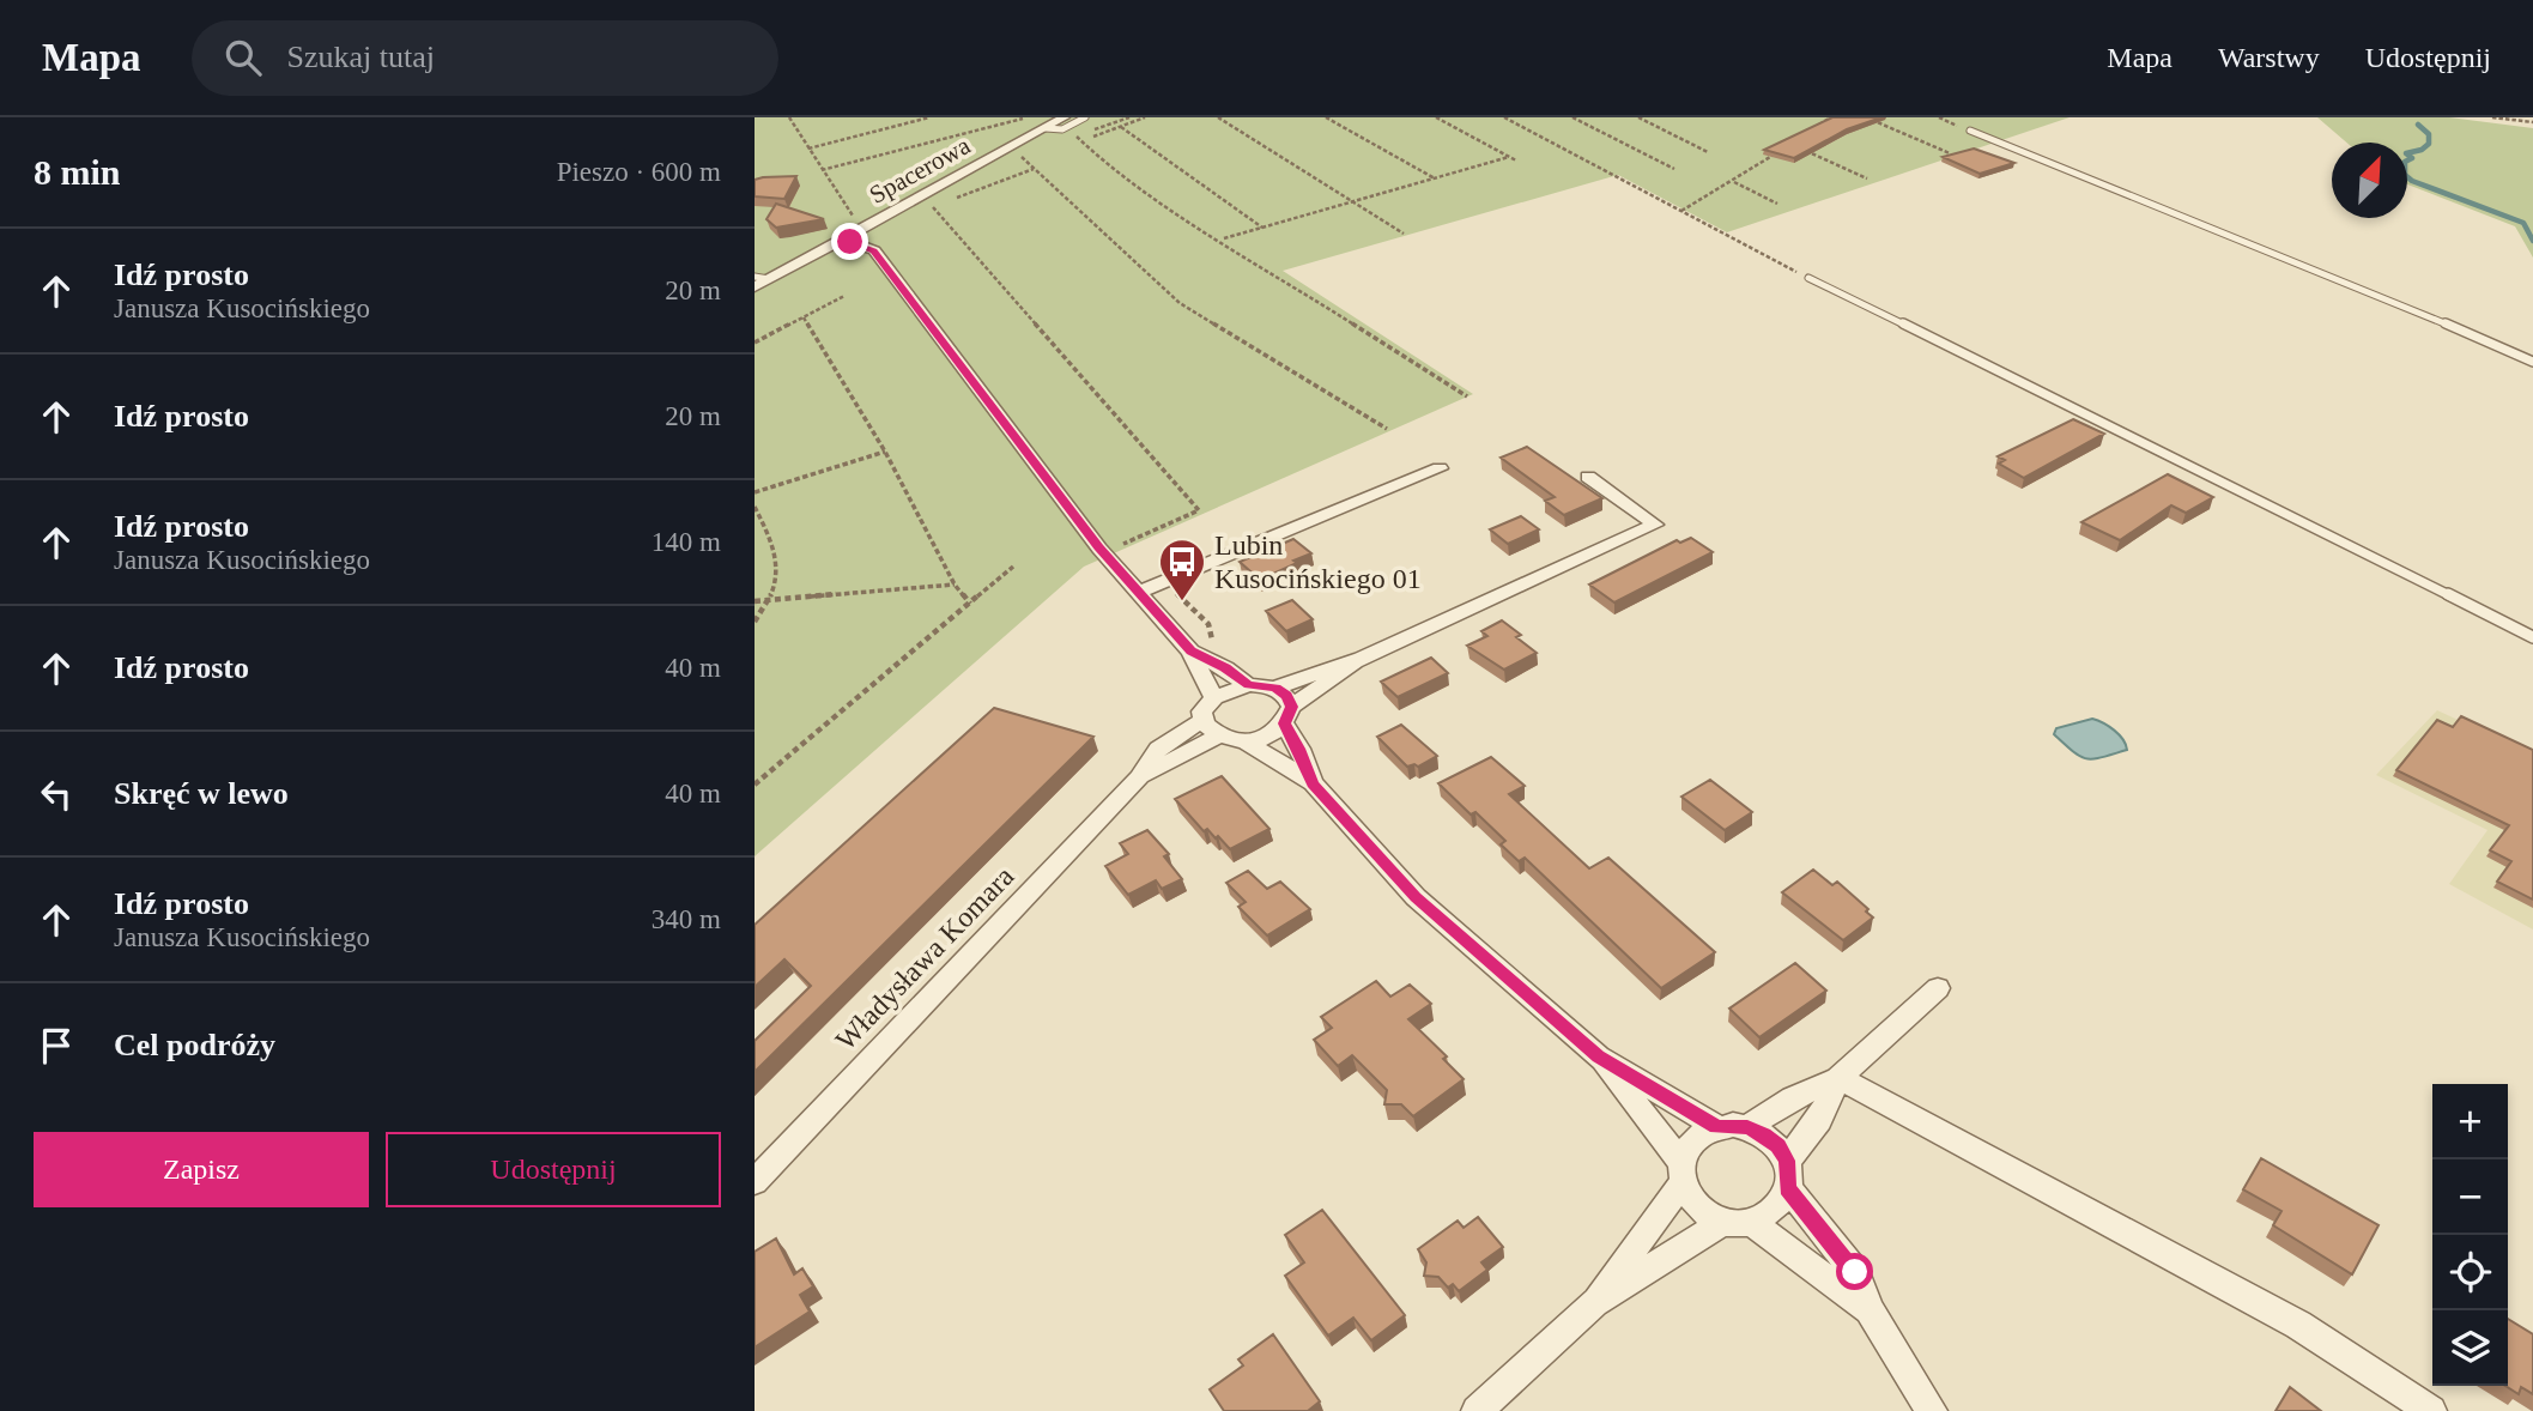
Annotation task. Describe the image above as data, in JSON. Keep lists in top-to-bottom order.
{
  "streets": {
    "street": ["Spacerowa", "Władysława Komara"]
  },
  "places": {
    "bus stop": ["Lubin Kusocińskiego 01"]
  },
  "north": "top right",
  "page": {
    "header": "Mapa",
    "search": "Szukaj tutaj",
    "nav": ["Mapa", "Warstwy", "Udostępnij"],
    "heading": ["8 min", "Pieszo · 600 m"],
    "list": [
      ["Idź prosto", "Janusza Kusocińskiego", "20 m"],
      ["Idź prosto", "20 m"],
      ["Idź prosto", "Janusza Kusocińskiego", "140 m"],
      ["Idź prosto", "40 m"],
      ["Skręć w lewo", "40 m"],
      ["Idź prosto", "Janusza Kusocińskiego", "340 m"],
      "Cel podróży"
    ],
    "map_buttons": ["+", "−"],
    "buttons": ["Zapisz", "Udostępnij"]
  }
}
